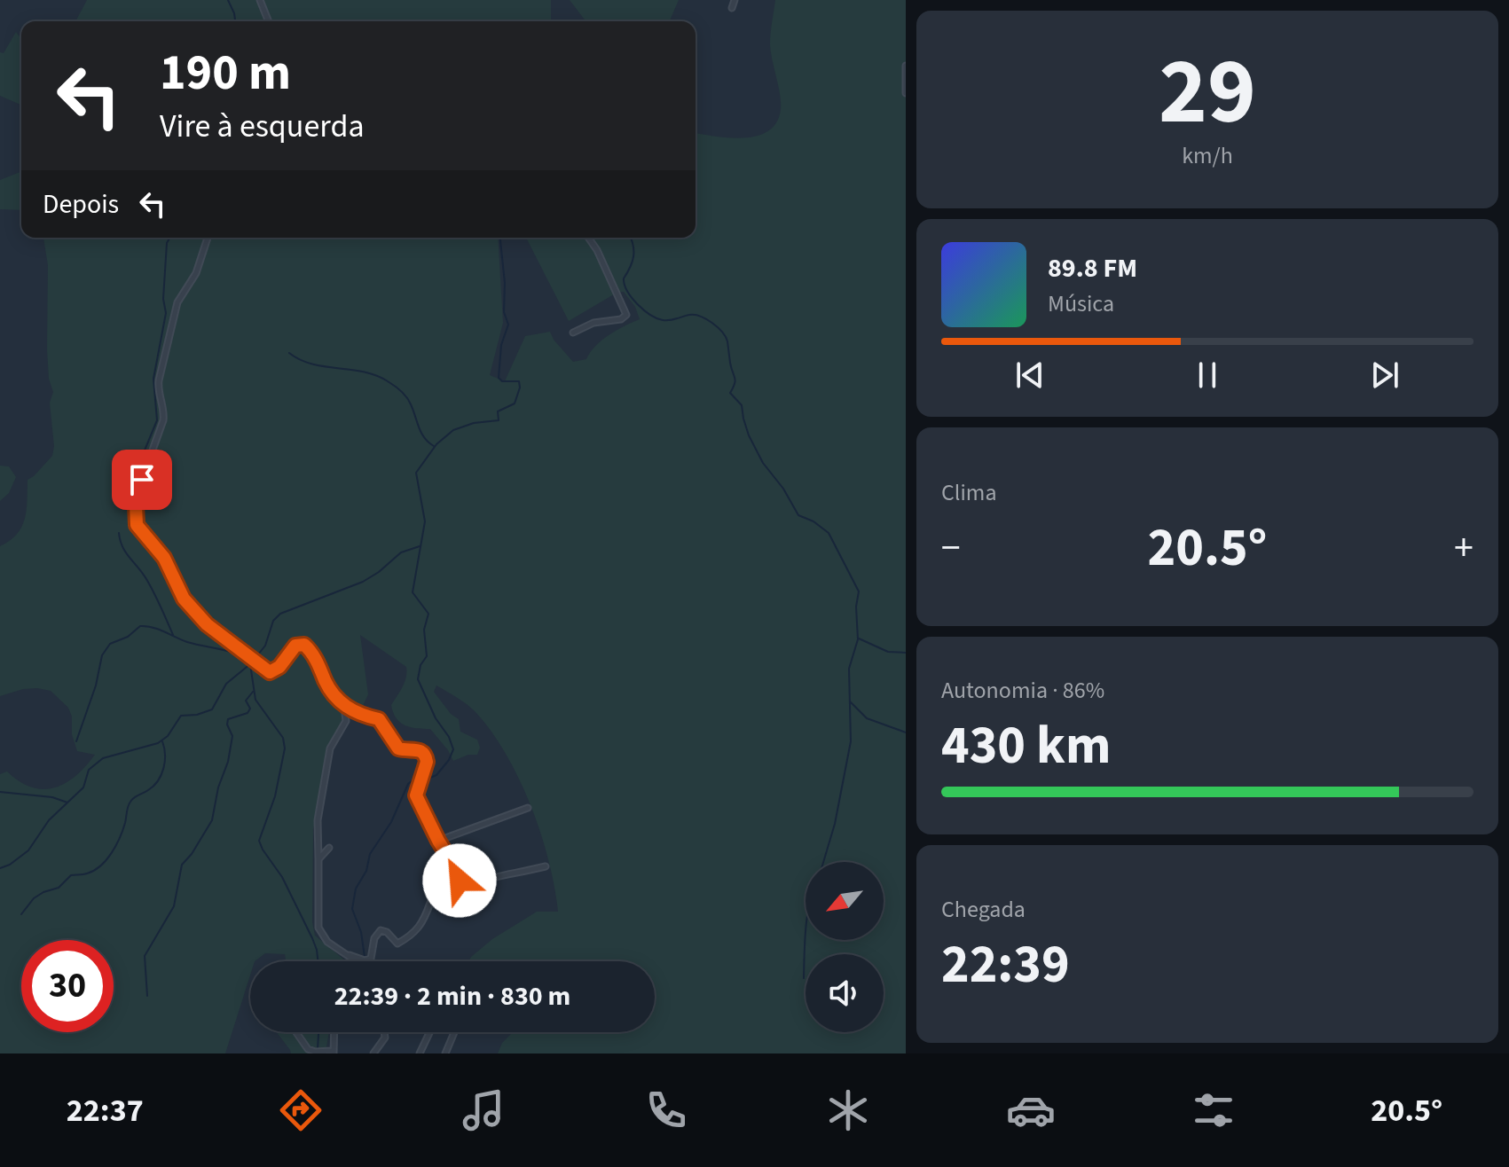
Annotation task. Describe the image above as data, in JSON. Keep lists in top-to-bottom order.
{
  "north": "bottom left",
  "page": {
    "tile": [
      ["29", "km/h"],
      "Clima",
      ["Autonomia · 86%", "430 km"],
      ["Chegada", "22:39"]
    ],
    "turn": ["190 m", "Vire à esquerda"],
    "then": "Depois",
    "song": ["89.8 FM", "Música"],
    "heat": ["−", "20.5°", "+"],
    "limit": "30",
    "trip": "22:39 · 2 min · 830 m",
    "tabs": ["22:37", "20.5°"]
  }
}
